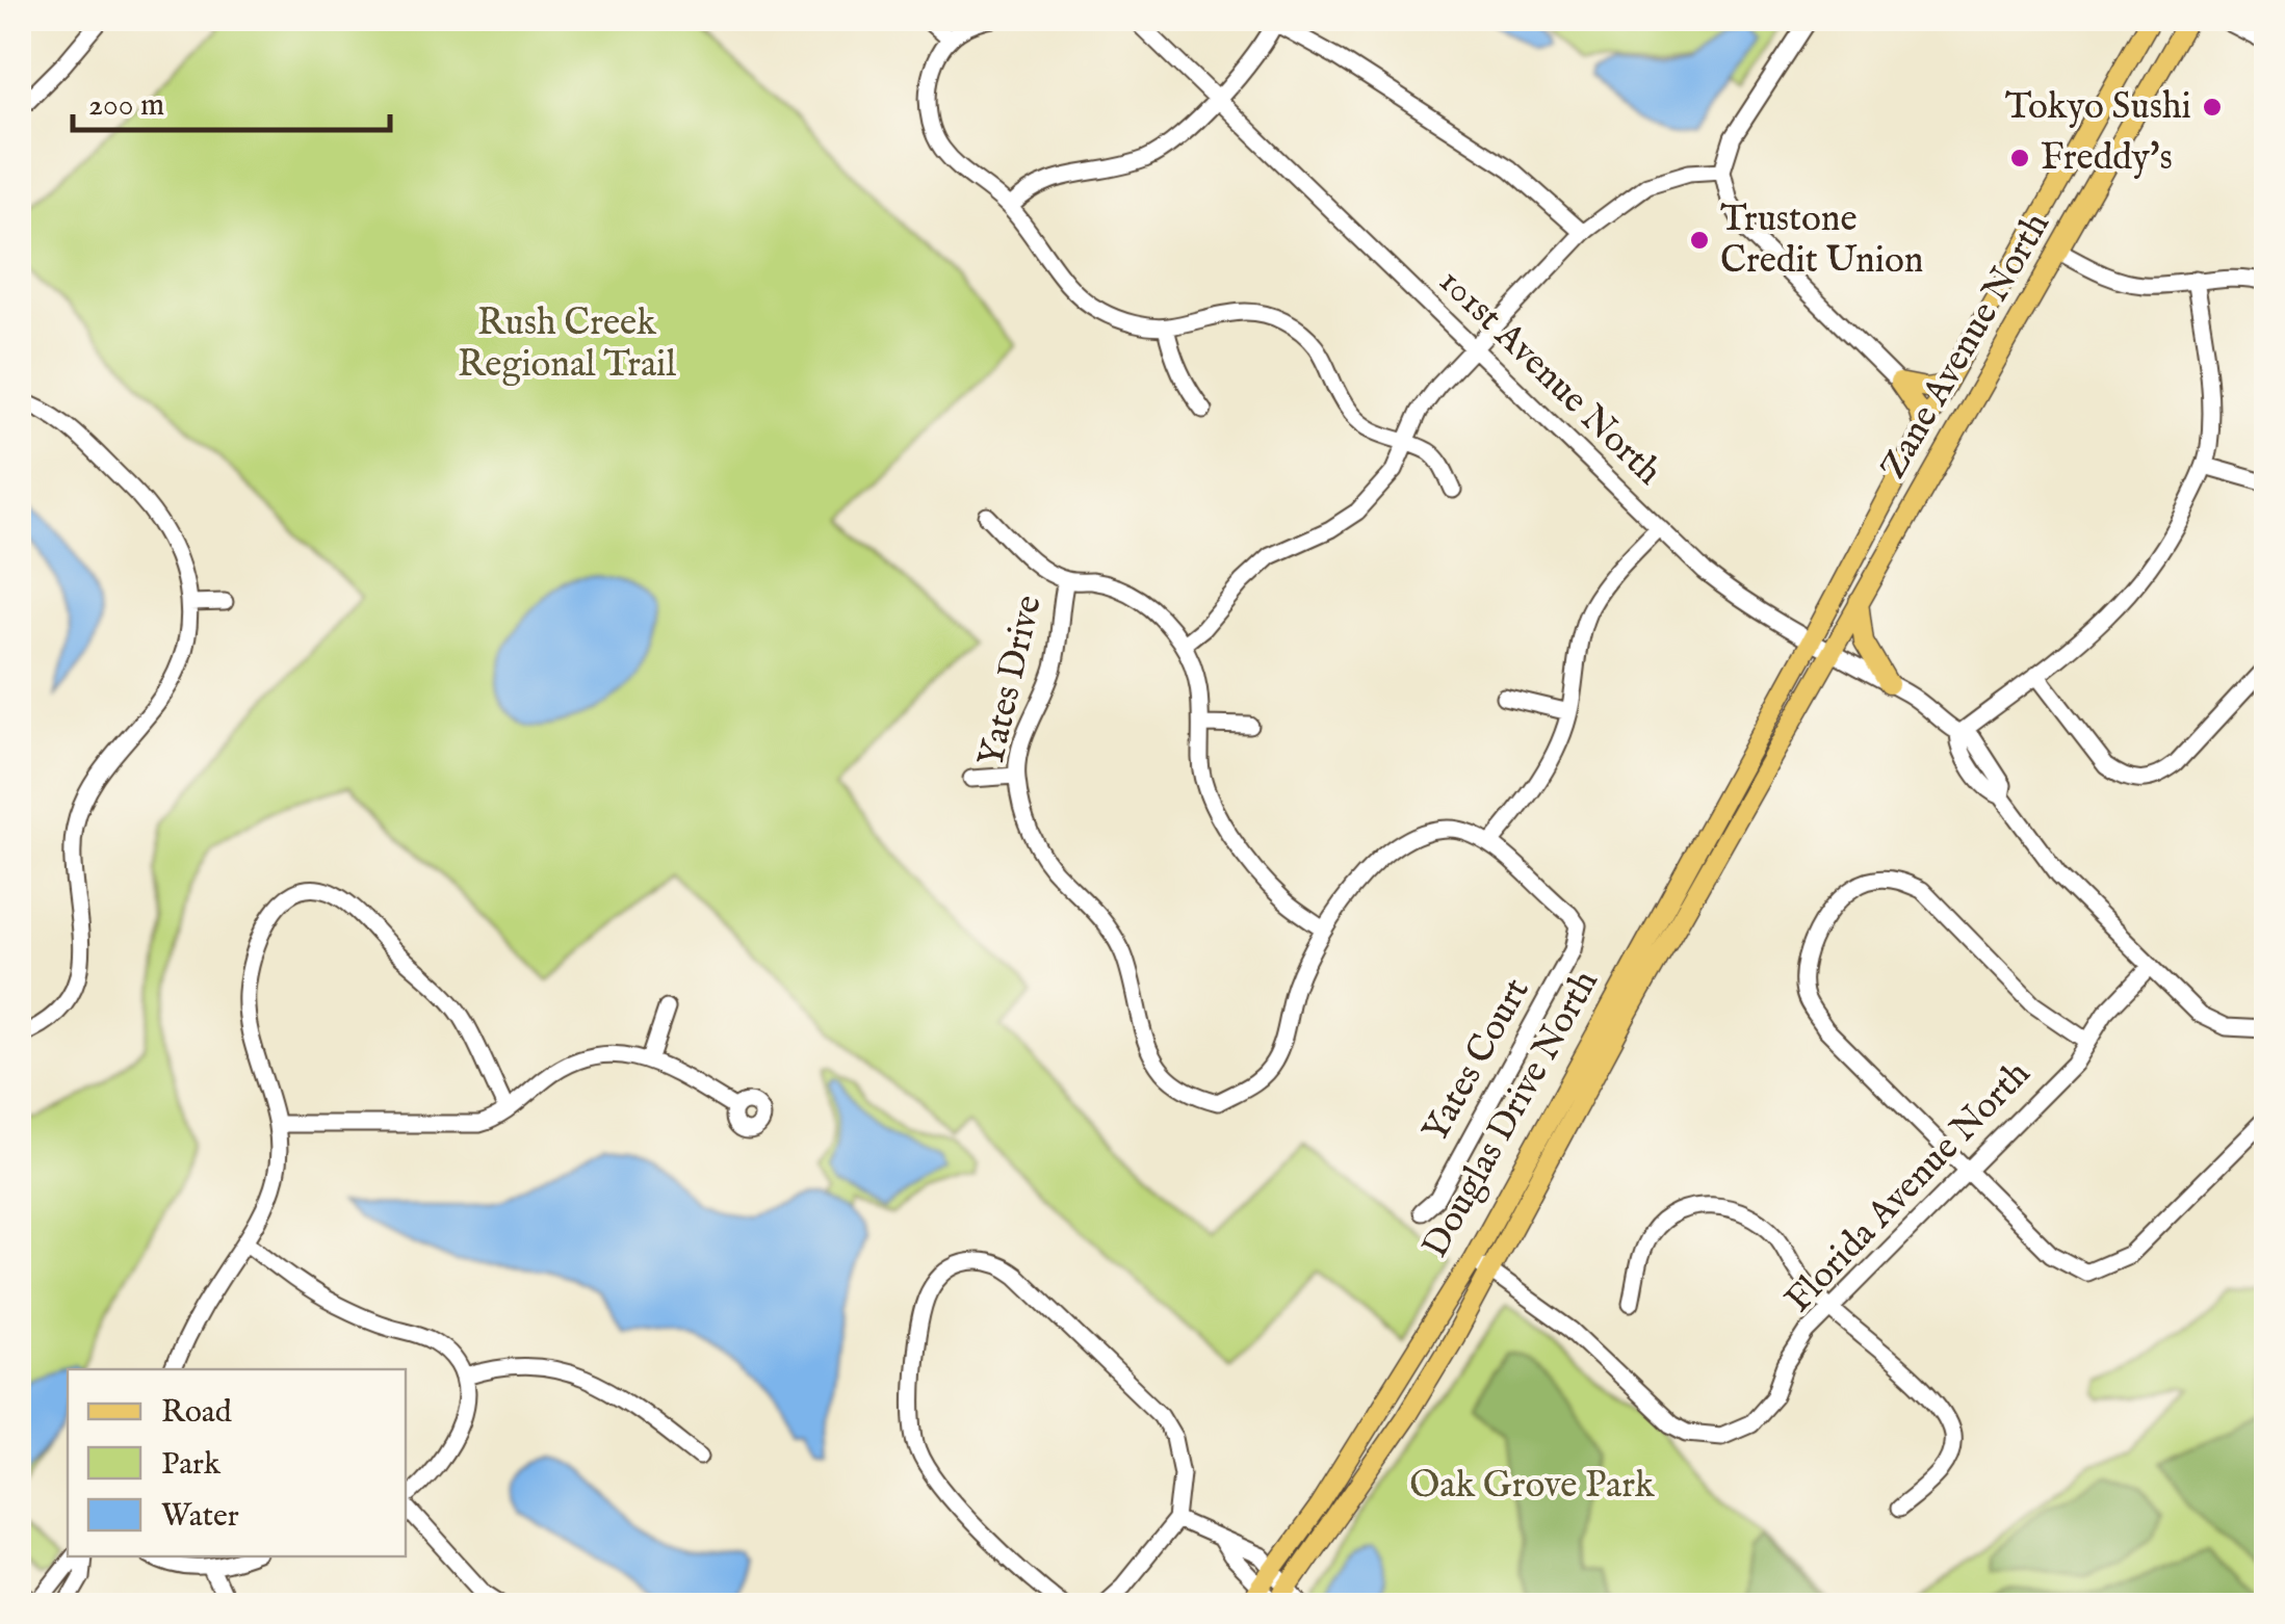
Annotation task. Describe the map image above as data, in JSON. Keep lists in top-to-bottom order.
{
  "streets": {
    "main road": ["Zane Avenue North", "Douglas Drive North"],
    "street": [
      "101st Avenue North",
      "Yates Drive",
      "Yates Court",
      "Florida Avenue North"
    ]
  },
  "crossings": [
    ["Zane Avenue North", "101st Avenue North"],
    ["Zane Avenue North", "Douglas Drive North"],
    ["101st Avenue North", "Douglas Drive North"],
    ["101st Avenue North", "Florida Avenue North"],
    ["Yates Drive", "Yates Court"],
    ["Douglas Drive North", "Florida Avenue North"]
  ],
  "parks": ["Rush Creek Regional Trail", "Oak Grove Park"],
  "places": ["Tokyo Sushi", "Freddy's", "Trustone Credit Union"],
  "legend": ["Road", "Park", "Water"],
  "scale_bar": "200 m"
}
